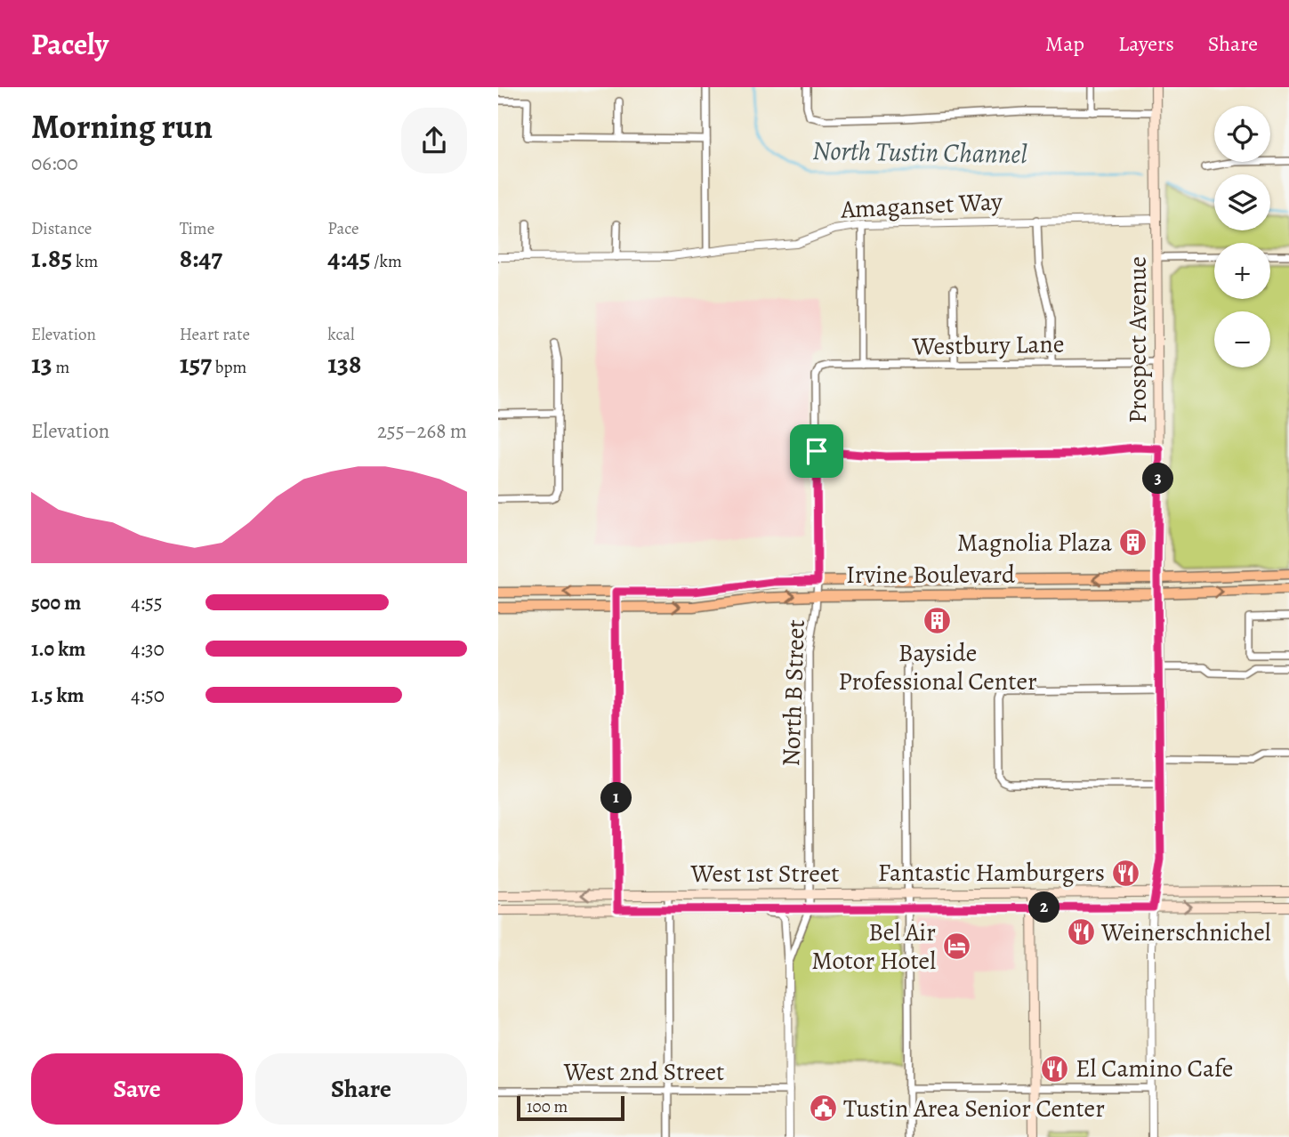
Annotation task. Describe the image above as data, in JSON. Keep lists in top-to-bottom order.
{
  "streets": {
    "main road": ["Prospect Avenue", "Irvine Boulevard", "West 1st Street"],
    "street": [
      "Amaganset Way",
      "Westbury Lane",
      "North B Street",
      "West 2nd Street"
    ]
  },
  "crossings": [
    ["Amaganset Way", "Prospect Avenue"],
    ["Prospect Avenue", "Westbury Lane"],
    ["Prospect Avenue", "Irvine Boulevard"],
    ["Prospect Avenue", "West 1st Street"],
    ["Westbury Lane", "North B Street"],
    ["Irvine Boulevard", "North B Street"],
    ["North B Street", "West 1st Street"]
  ],
  "water": ["North Tustin Channel"],
  "places": {
    "building": ["Magnolia Plaza", "Bayside Professional Center"],
    "restaurant": ["Fantastic Hamburgers", "Weinerschnichel", "El Camino Cafe"],
    "hotel": ["Bel Air Motor Hotel"],
    "public building": ["Tustin Area Senior Center"]
  },
  "scale_bar": "100 m",
  "page": {
    "header": "Pacely",
    "nav": ["Map", "Layers", "Share"],
    "heading": ["Morning run", "06:00"],
    "map_buttons": ["+", "−"],
    "stats": [
      ["Distance", "1.85 km"],
      ["Time", "8:47"],
      ["Pace", "4:45 /km"],
      ["Elevation", "13 m"],
      ["Heart rate", "157 bpm"],
      ["kcal", "138"]
    ],
    "chart": ["Elevation", "255–268 m"],
    "pins": ["3", "1", "2"],
    "list": [
      {
        "name": "500 m",
        "note": "4:55"
      },
      {
        "name": "1.0 km",
        "note": "4:30"
      },
      {
        "name": "1.5 km",
        "note": "4:50"
      }
    ],
    "buttons": ["Save", "Share"],
    "scale": "100 m"
  }
}
